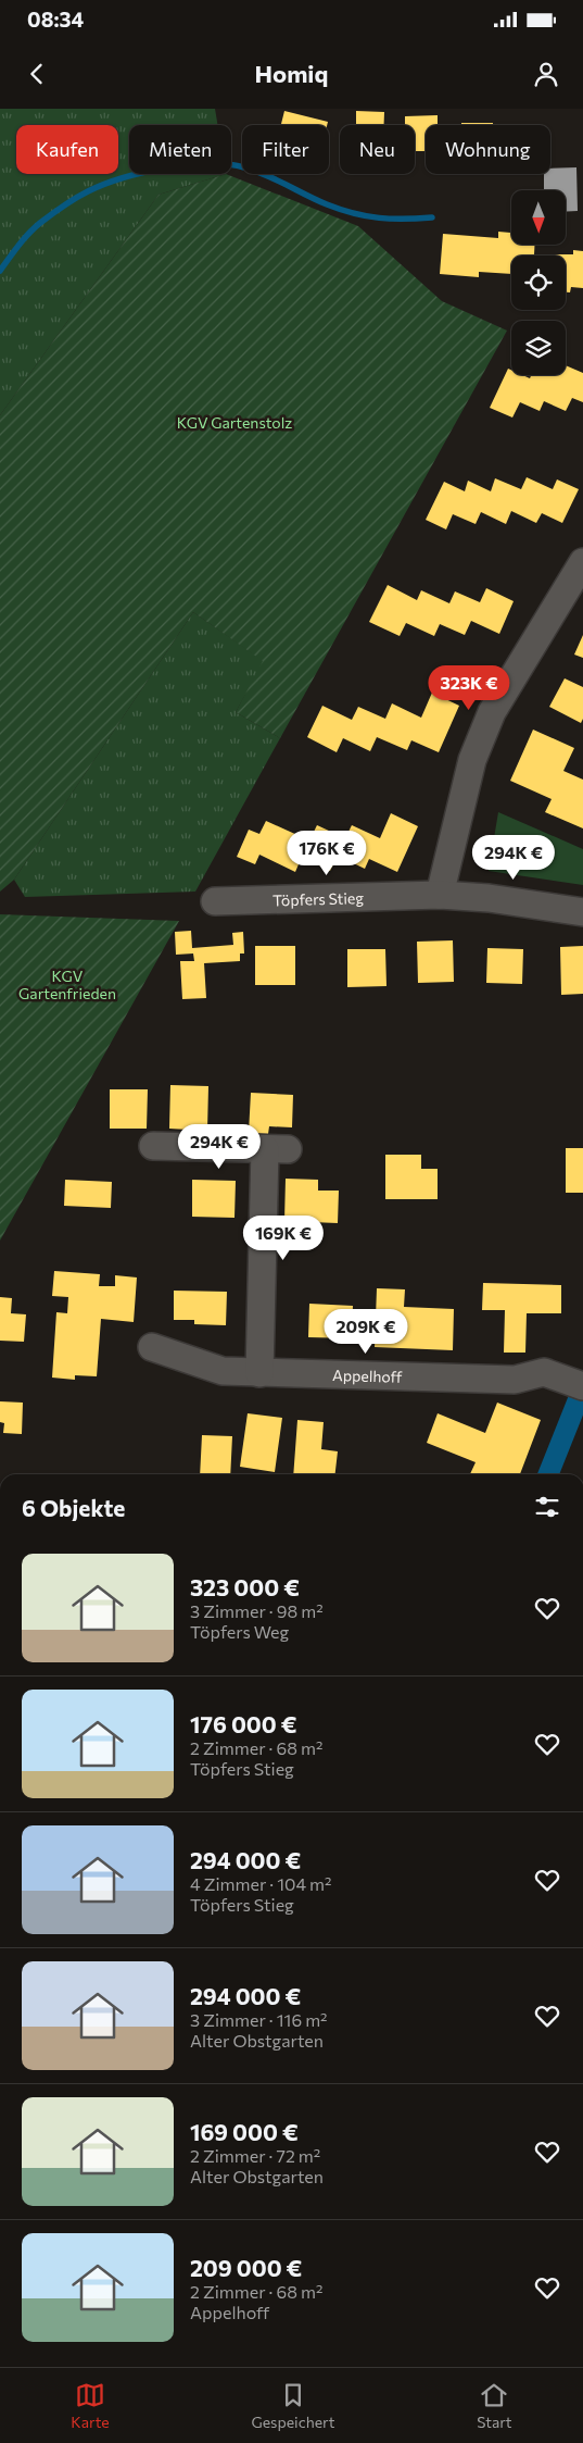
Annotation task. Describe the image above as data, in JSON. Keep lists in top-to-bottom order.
{
  "streets": {
    "street": ["Töpfers Stieg", "Appelhoff"]
  },
  "parks": ["KGV Gartenstolz", "KGV Gartenfrieden"],
  "north": "bottom",
  "page": {
    "status": "08:34",
    "header": "Homiq",
    "chip": [
      "Kaufen",
      "Mieten",
      "Filter",
      "Neu",
      "Wohnung"
    ],
    "price": [
      "323K €",
      "176K €",
      "294K €",
      "294K €",
      "169K €",
      "209K €"
    ],
    "heading": "6 Objekte",
    "list": [
      {
        "name": "323 000 €",
        "note": "3 Zimmer · 98 m² · Töpfers Weg"
      },
      {
        "name": "176 000 €",
        "note": "2 Zimmer · 68 m² · Töpfers Stieg"
      },
      {
        "name": "294 000 €",
        "note": "4 Zimmer · 104 m² · Töpfers Stieg"
      },
      {
        "name": "294 000 €",
        "note": "3 Zimmer · 116 m² · Alter Obstgarten"
      },
      {
        "name": "169 000 €",
        "note": "2 Zimmer · 72 m² · Alter Obstgarten"
      },
      {
        "name": "209 000 €",
        "note": "2 Zimmer · 68 m² · Appelhoff"
      }
    ],
    "tabs": ["Karte", "Gespeichert", "Start"]
  }
}
